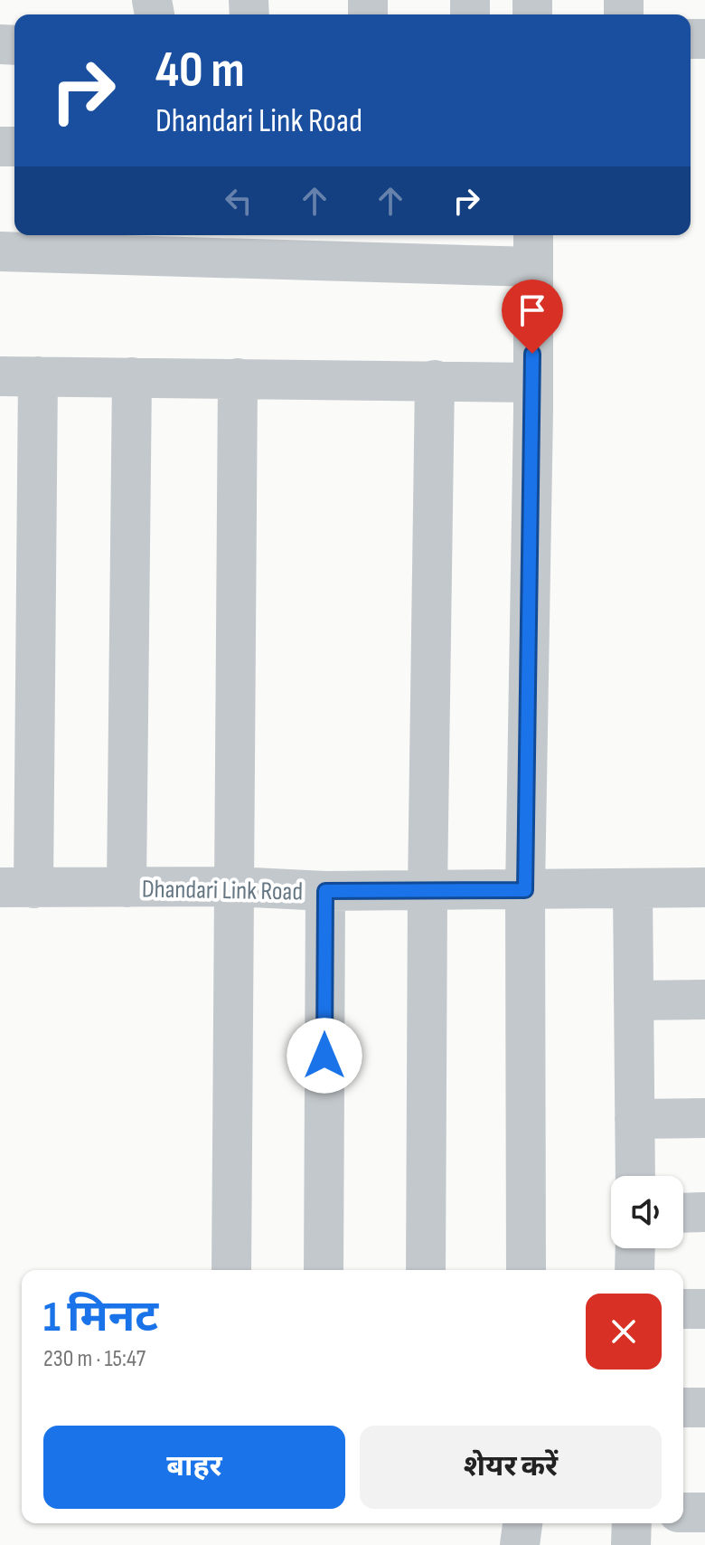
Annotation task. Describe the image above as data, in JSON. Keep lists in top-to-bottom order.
{
  "streets": {
    "street": ["Dhandari Link Road"]
  },
  "page": {
    "turn": ["40 m", "Dhandari Link Road"],
    "heading": ["1 मिनट", "230 m · 15:47"],
    "buttons": ["बाहर", "शेयर करें"]
  }
}
